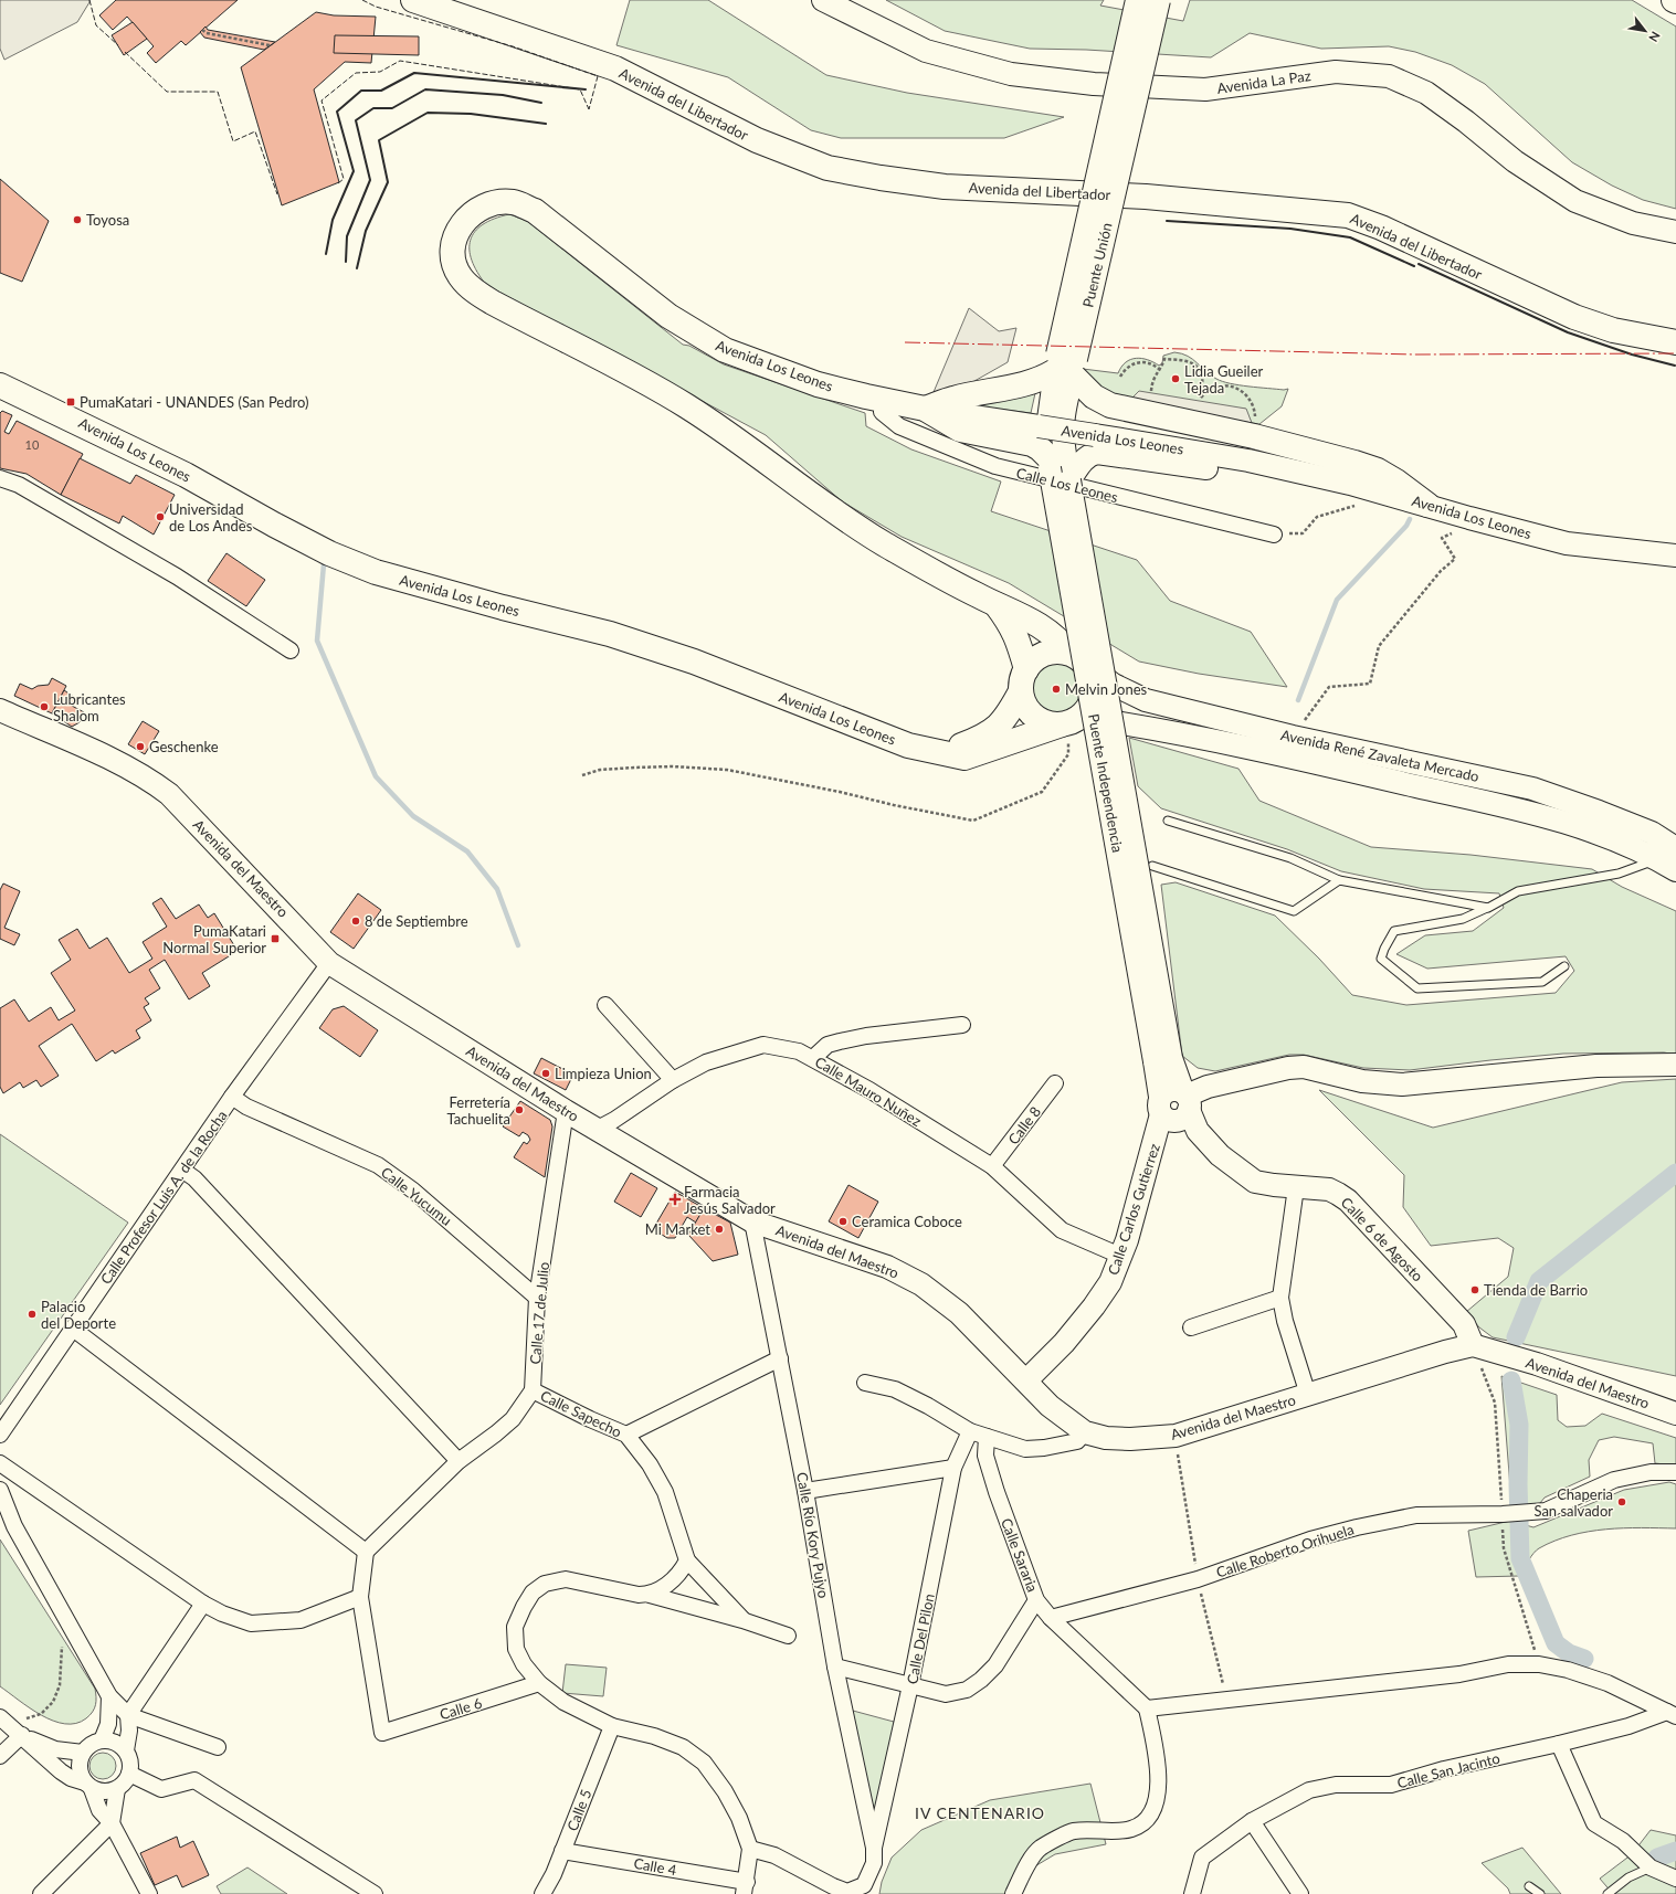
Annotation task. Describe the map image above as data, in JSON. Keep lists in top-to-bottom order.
{
  "streets": {
    "main road": [
      "Avenida La Paz",
      "Avenida del Libertador",
      "Puente Unión",
      "Avenida Los Leones",
      "Avenida René Zavaleta Mercado",
      "Puente Independencia",
      "Avenida del Maestro",
      "Calle Carlos Gutierrez",
      "Calle 6 de Agosto"
    ],
    "street": [
      "Calle Los Leones",
      "Calle Mauro Nuñez",
      "Calle 8",
      "Calle Yucumu",
      "Calle Profesor Luis A. de la Rocha",
      "Calle 17 de Julio",
      "Calle Sapecho",
      "Calle Río Kory Pujyo",
      "Calle Roberto Orihuela",
      "Calle Sararia",
      "Calle Del Pilon",
      "Calle 6",
      "Calle San Jacinto",
      "Calle 5",
      "Calle 4"
    ]
  },
  "crossings": [
    ["Puente Unión", "Puente Independencia"],
    ["Avenida Los Leones", "Calle Los Leones"],
    ["Avenida Los Leones", "Avenida René Zavaleta Mercado"],
    ["Puente Independencia", "Calle Carlos Gutierrez"],
    ["Puente Independencia", "Calle 6 de Agosto"],
    ["Avenida del Maestro", "Calle Mauro Nuñez"],
    ["Avenida del Maestro", "Calle Profesor Luis A. de la Rocha"],
    ["Avenida del Maestro", "Calle Carlos Gutierrez"],
    ["Avenida del Maestro", "Calle 6 de Agosto"],
    ["Avenida del Maestro", "Calle 17 de Julio"],
    ["Avenida del Maestro", "Calle Río Kory Pujyo"],
    ["Calle Mauro Nuñez", "Calle 8"],
    ["Calle Mauro Nuñez", "Calle Carlos Gutierrez"],
    ["Calle Yucumu", "Calle Profesor Luis A. de la Rocha"],
    ["Calle Yucumu", "Calle 17 de Julio"],
    ["Calle 17 de Julio", "Calle Sapecho"],
    ["Calle Río Kory Pujyo", "Calle Del Pilon"],
    ["Calle Roberto Orihuela", "Calle Sararia"],
    ["Calle 5", "Calle 4"]
  ],
  "districts": ["IV CENTENARIO"],
  "places": {
    "other": [
      "Toyosa",
      "Lidia Gueiler Tejada",
      "Universidad de Los Andes",
      "Melvin Jones",
      "Lubricantes Shalom",
      "Geschenke",
      "8 de Septiembre",
      "Limpieza Union",
      "Ferretería Tachuelita",
      "Ceramica Coboce",
      "Mi Market",
      "Tienda de Barrio",
      "Palacio del Deporte",
      "Chaperia San salvador"
    ],
    "transit": ["PumaKatari - UNANDES (San Pedro)", "PumaKatari Normal Superior"],
    "health": ["Farmacia Jesús Salvador"]
  },
  "house_numbers": ["10"],
  "north": "bottom right"
}
